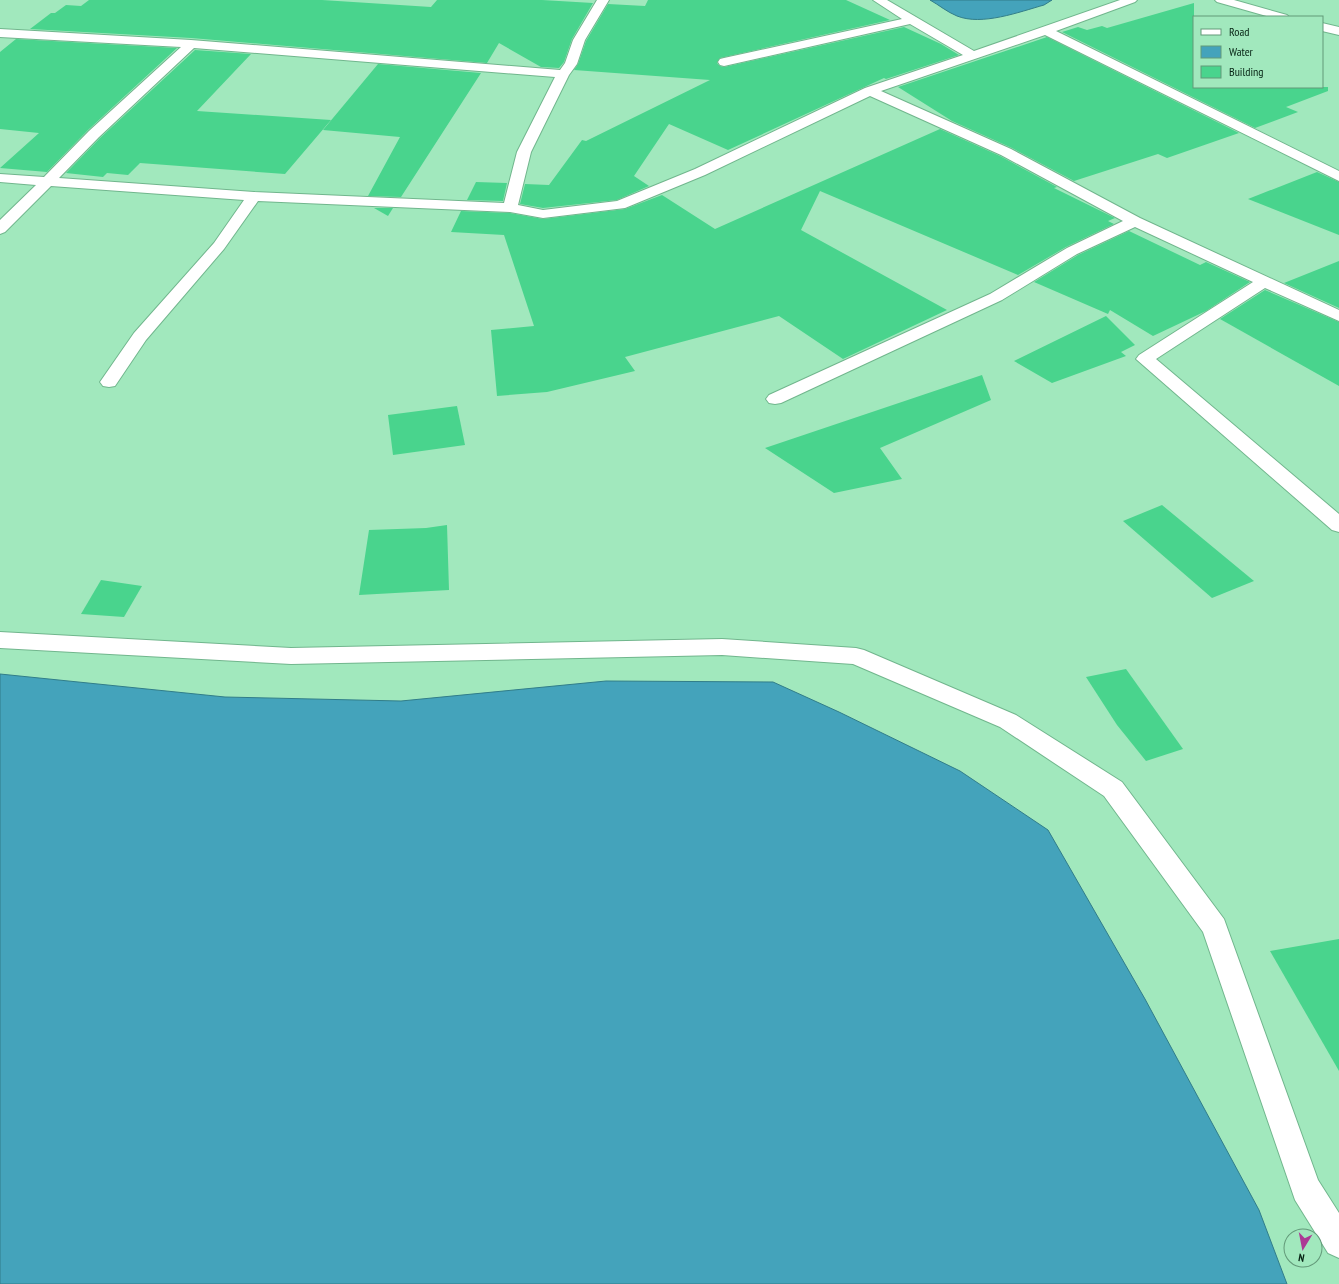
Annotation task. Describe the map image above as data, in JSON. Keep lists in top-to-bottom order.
{
  "legend": ["Road", "Water", "Building"],
  "north": "bottom"
}
